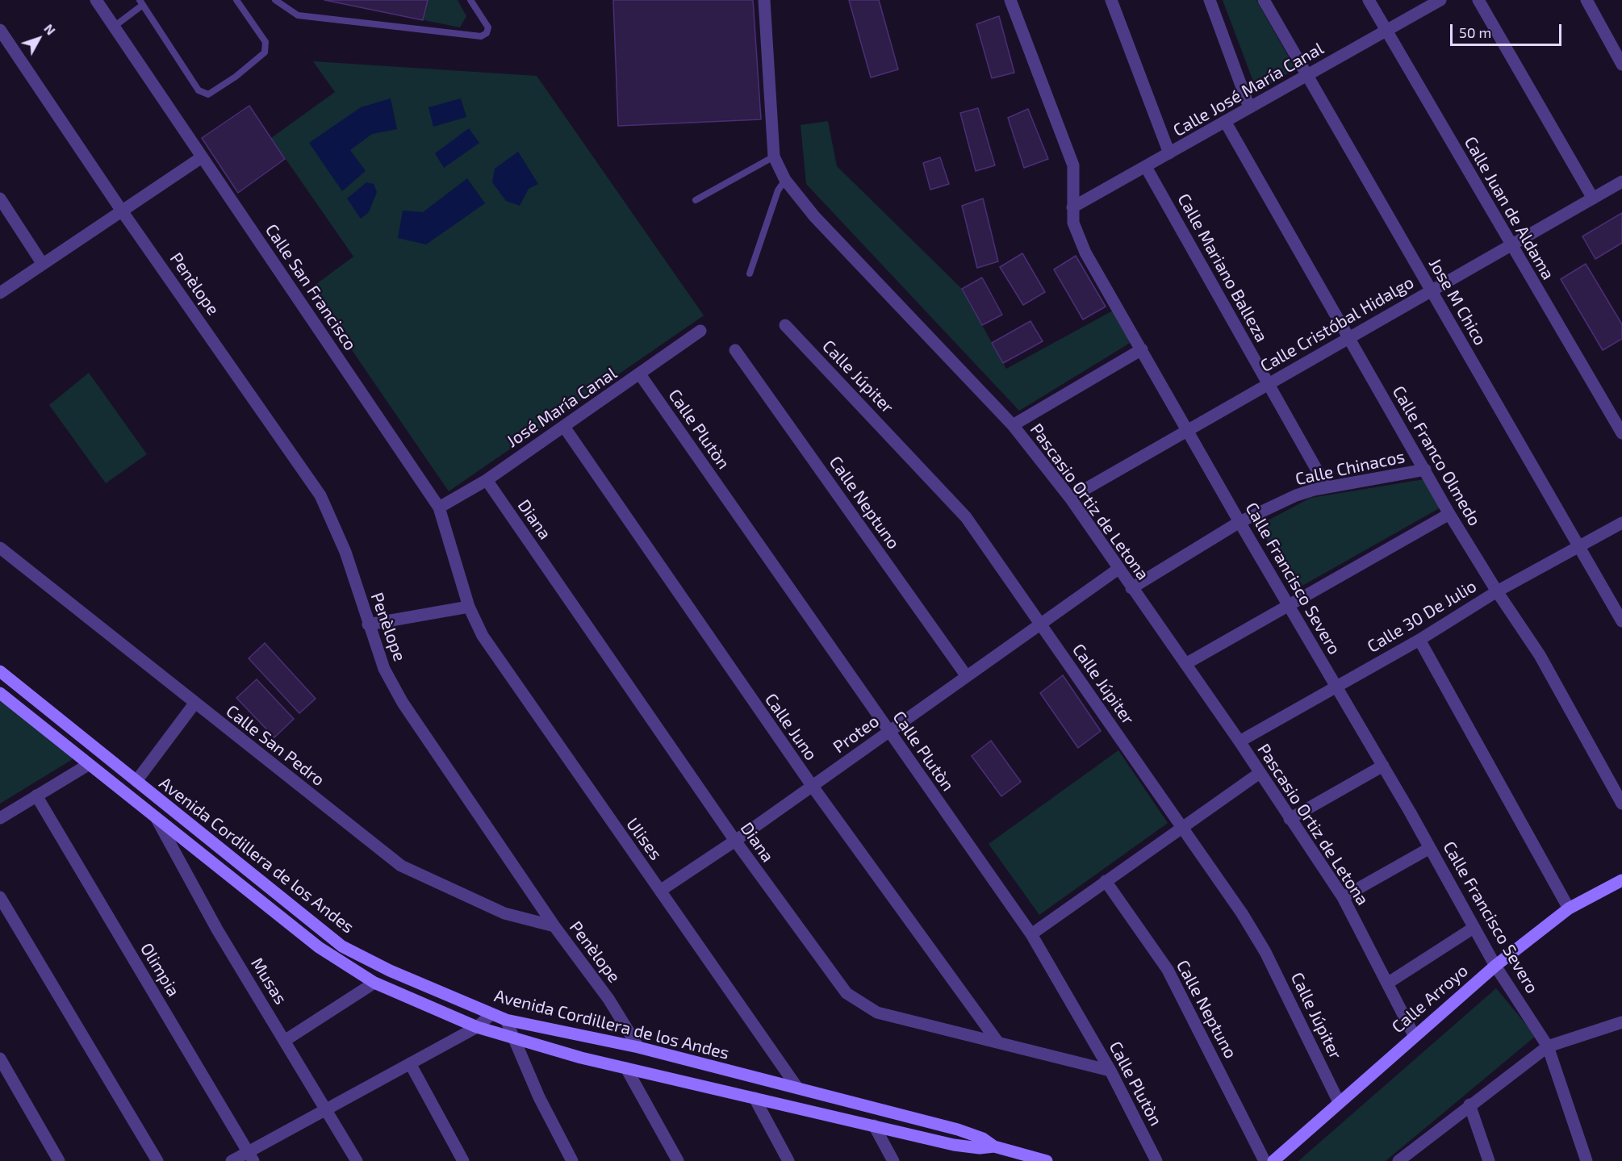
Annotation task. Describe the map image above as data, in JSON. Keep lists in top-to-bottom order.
{
  "streets": {
    "street": [
      "Calle José María Canal",
      "Calle Juan de Aldama",
      "Calle Mariano Balleza",
      "Penèlope",
      "Calle San Francisco",
      "Jose M Chico",
      "Calle Cristóbal Hidalgo",
      "Calle Júpiter",
      "José María Canal",
      "Calle Plutòn",
      "Calle Franco Olmedo",
      "Calle Chinacos",
      "Pascasio Ortiz de Letona",
      "Calle Neptuno",
      "Diana",
      "Calle Francisco Severo",
      "Calle 30 De Julio",
      "Calle Juno",
      "Proteo",
      "Calle San Pedro",
      "Ulises",
      "Avenida Cordillera de los Andes",
      "Olimpia",
      "Musas",
      "Calle Arroyo"
    ]
  },
  "crossings": [
    ["Calle José María Canal", "Calle Juan de Aldama"],
    ["Calle José María Canal", "Calle Mariano Balleza"],
    ["Calle José María Canal", "Jose M Chico"],
    ["Calle José María Canal", "Calle Franco Olmedo"],
    ["Calle José María Canal", "Calle Francisco Severo"],
    ["Calle Juan de Aldama", "Calle Cristóbal Hidalgo"],
    ["Calle Mariano Balleza", "Calle Cristóbal Hidalgo"],
    ["Calle Mariano Balleza", "Calle Chinacos"],
    ["Penèlope", "Calle San Pedro"],
    ["Penèlope", "Avenida Cordillera de los Andes"],
    ["Calle San Francisco", "José María Canal"],
    ["Calle San Francisco", "Ulises"],
    ["Jose M Chico", "Calle Cristóbal Hidalgo"],
    ["Jose M Chico", "Calle 30 De Julio"],
    ["Calle Cristóbal Hidalgo", "Calle Franco Olmedo"],
    ["Calle Cristóbal Hidalgo", "Pascasio Ortiz de Letona"],
    ["Calle Cristóbal Hidalgo", "Calle Francisco Severo"],
    ["Calle Júpiter", "Proteo"],
    ["Calle Júpiter", "Calle Arroyo"],
    ["José María Canal", "Calle Plutòn"],
    ["José María Canal", "Diana"],
    ["José María Canal", "Calle Juno"],
    ["Calle Plutòn", "Diana"],
    ["Calle Plutòn", "Proteo"],
    ["Calle Franco Olmedo", "Calle Chinacos"],
    ["Calle Franco Olmedo", "Calle 30 De Julio"],
    ["Calle Chinacos", "Pascasio Ortiz de Letona"],
    ["Calle Chinacos", "Calle Francisco Severo"],
    ["Pascasio Ortiz de Letona", "Calle 30 De Julio"],
    ["Pascasio Ortiz de Letona", "Proteo"],
    ["Pascasio Ortiz de Letona", "Calle Arroyo"],
    ["Calle Neptuno", "Proteo"],
    ["Diana", "Calle Juno"],
    ["Diana", "Proteo"],
    ["Calle Francisco Severo", "Calle 30 De Julio"],
    ["Calle Francisco Severo", "Calle Arroyo"],
    ["Calle Juno", "Proteo"],
    ["Proteo", "Ulises"],
    ["Ulises", "Avenida Cordillera de los Andes"],
    ["Avenida Cordillera de los Andes", "Musas"]
  ],
  "scale_bar": "50 m",
  "north": "top right"
}
